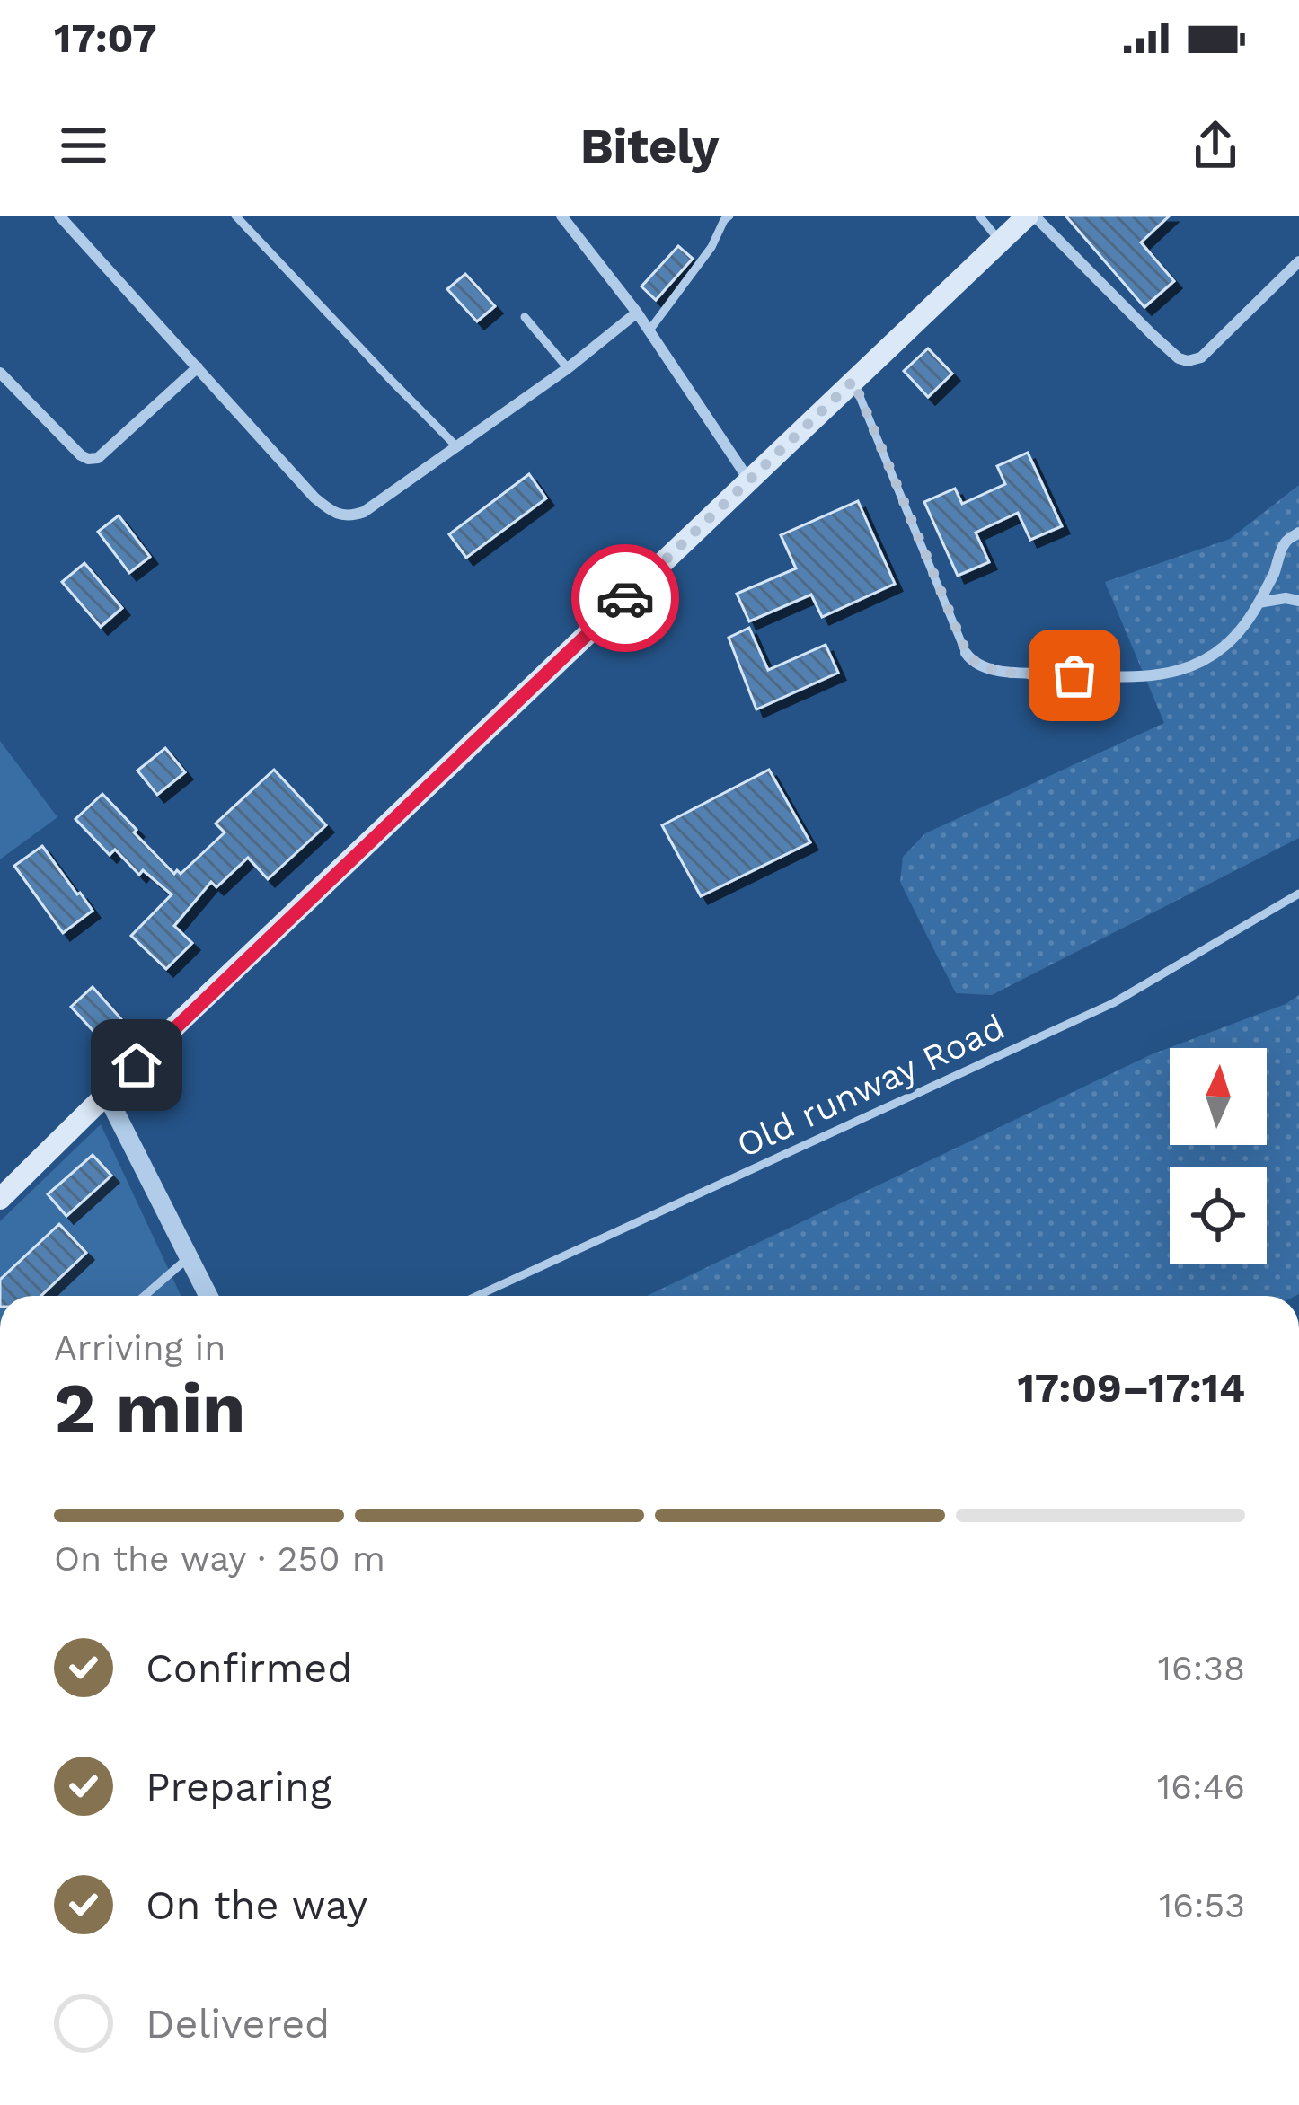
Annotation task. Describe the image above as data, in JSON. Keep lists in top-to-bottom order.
{
  "streets": {
    "lane": ["Old runway Road"]
  },
  "north": "top",
  "page": {
    "status": "17:07",
    "header": "Bitely",
    "heading": ["2 min", "Arriving in", "17:09–17:14"],
    "bar": "On the way · 250 m",
    "list": [
      ["Confirmed", "16:38"],
      ["Preparing", "16:46"],
      ["On the way", "16:53"],
      "Delivered"
    ]
  }
}
